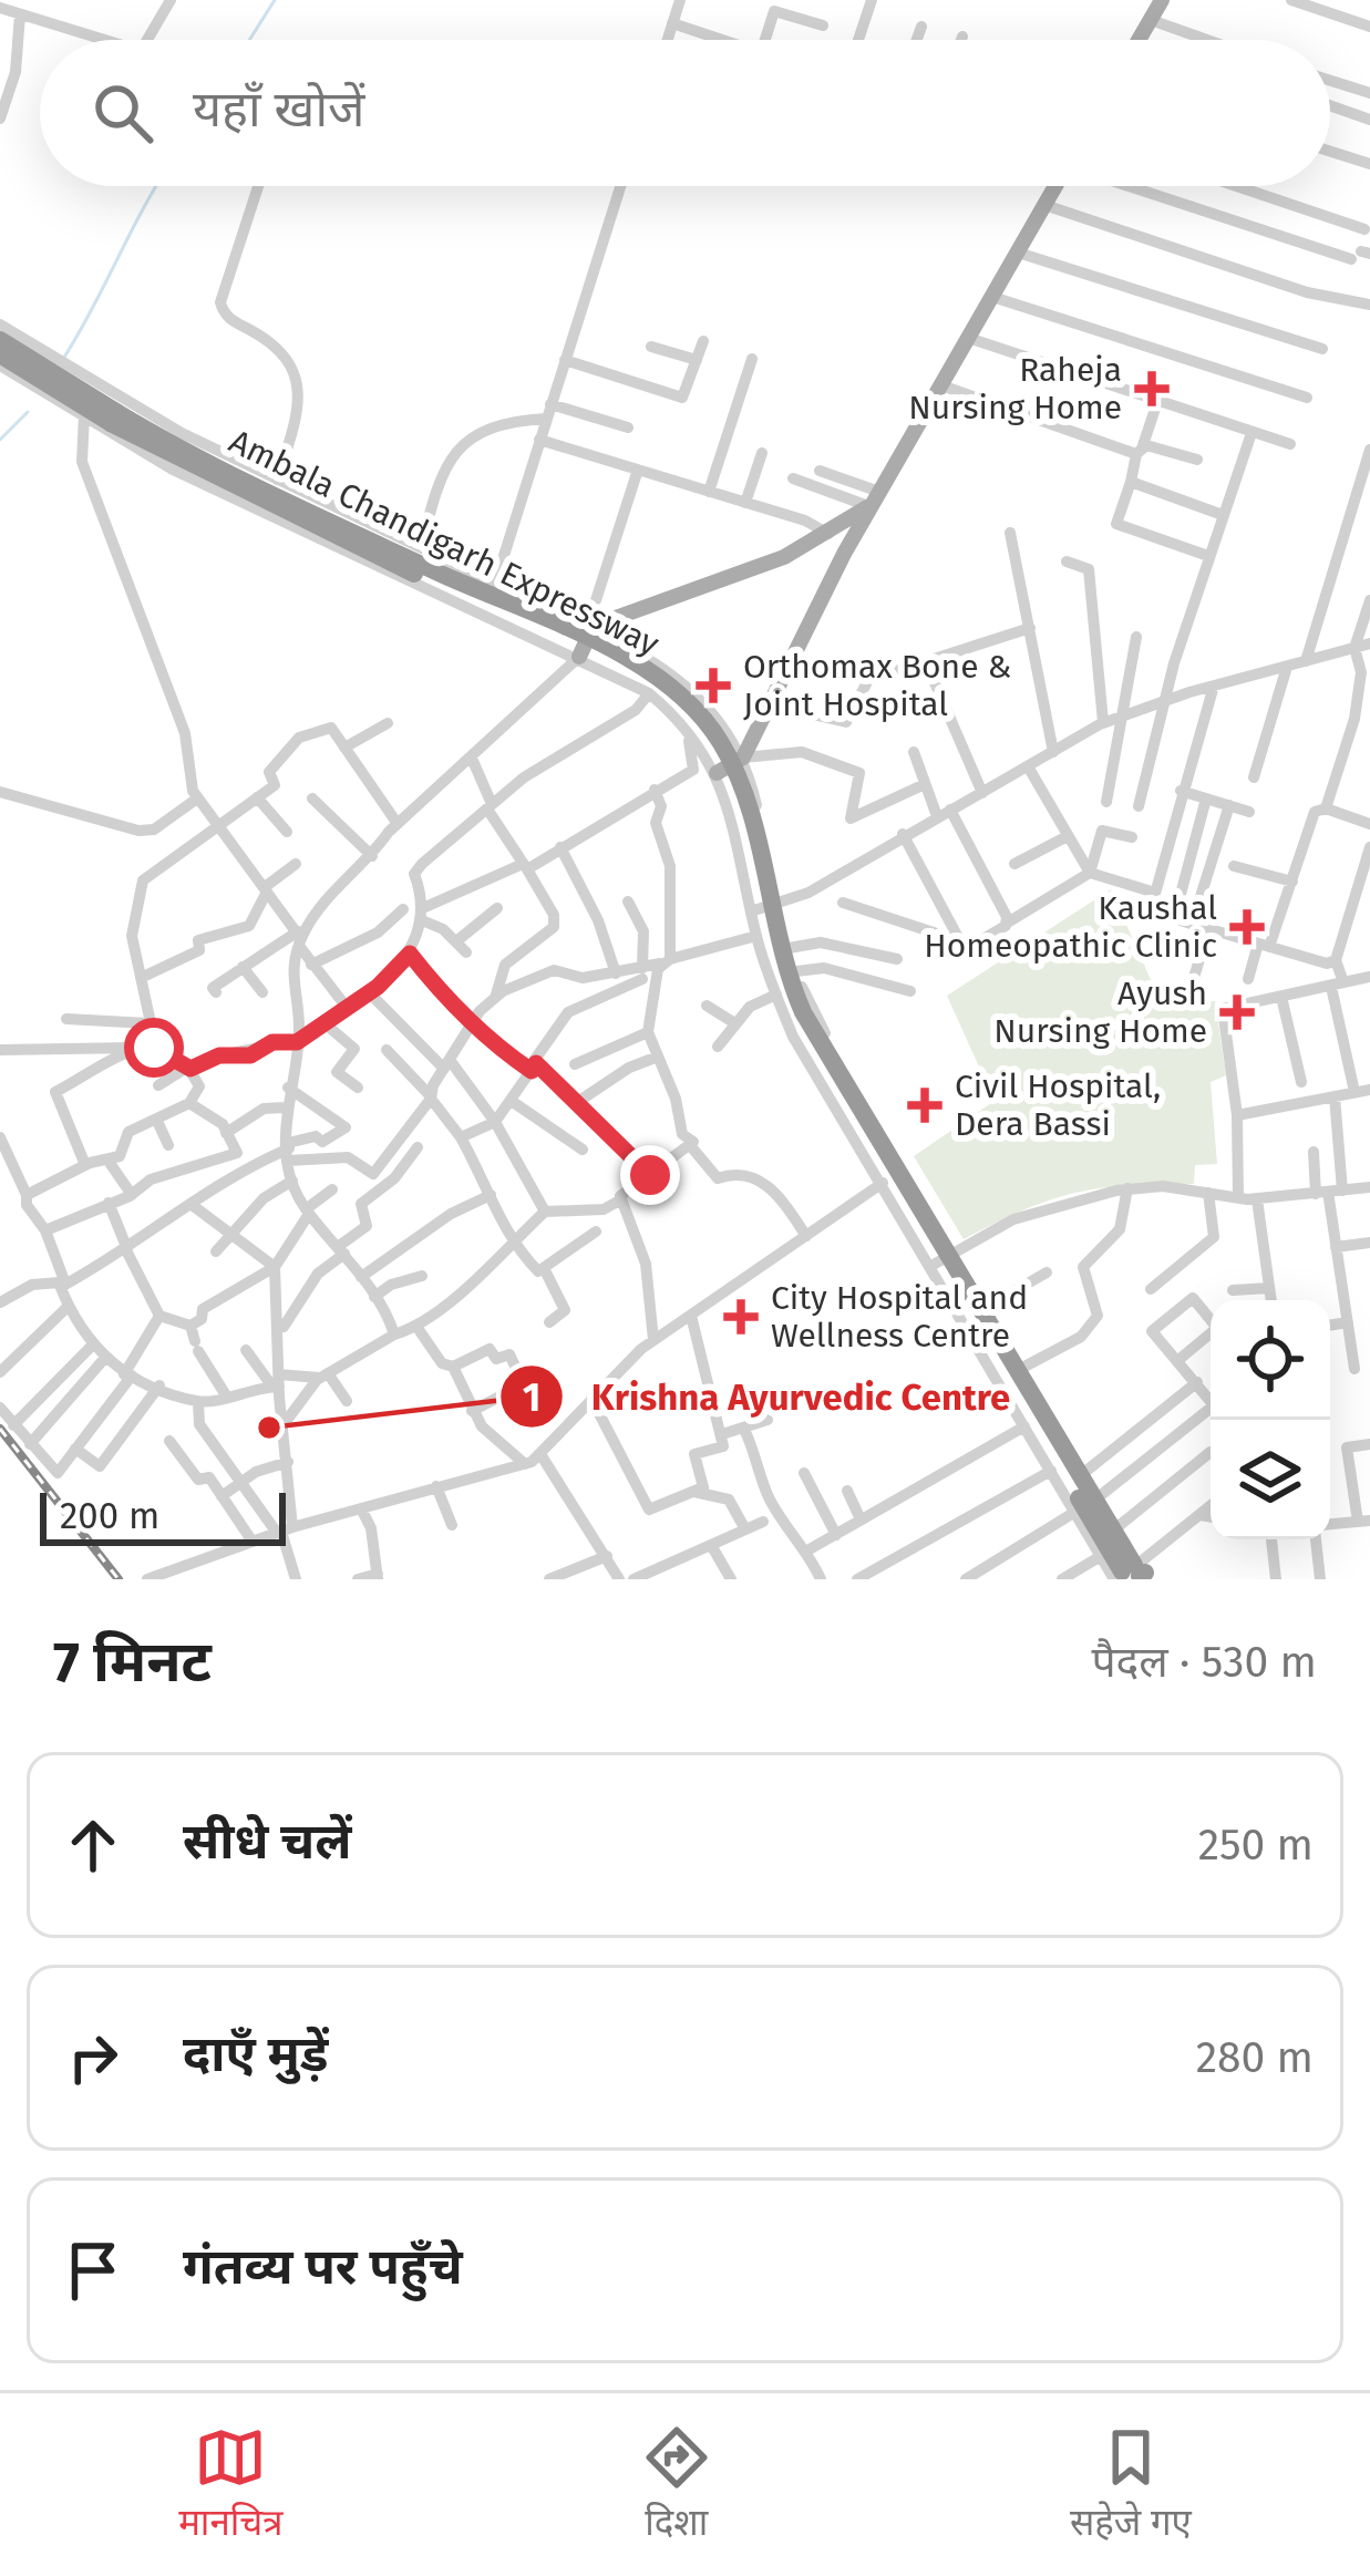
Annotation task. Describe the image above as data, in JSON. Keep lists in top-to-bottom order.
{
  "streets": {
    "highway": ["Ambala Chandigarh Expressway"]
  },
  "places": {
    "health": [
      "Raheja Nursing Home",
      "Orthomax Bone & Joint Hospital",
      "Kaushal Homeopathic Clinic",
      "Ayush Nursing Home",
      "Civil Hospital, Dera Bassi",
      "City Hospital and Wellness Centre"
    ],
    "other": ["Krishna Ayurvedic Centre"]
  },
  "scale_bar": "200 m",
  "page": {
    "search": "यहाँ खोजें",
    "scale": "200 m",
    "heading": ["7 मिनट", "पैदल · 530 m"],
    "list": [
      ["सीधे चलें", "250 m"],
      ["दाएँ मुड़ें", "280 m"],
      "गंतव्य पर पहुँचे"
    ],
    "nav": ["मानचित्र", "दिशा", "सहेजे गए"]
  }
}
